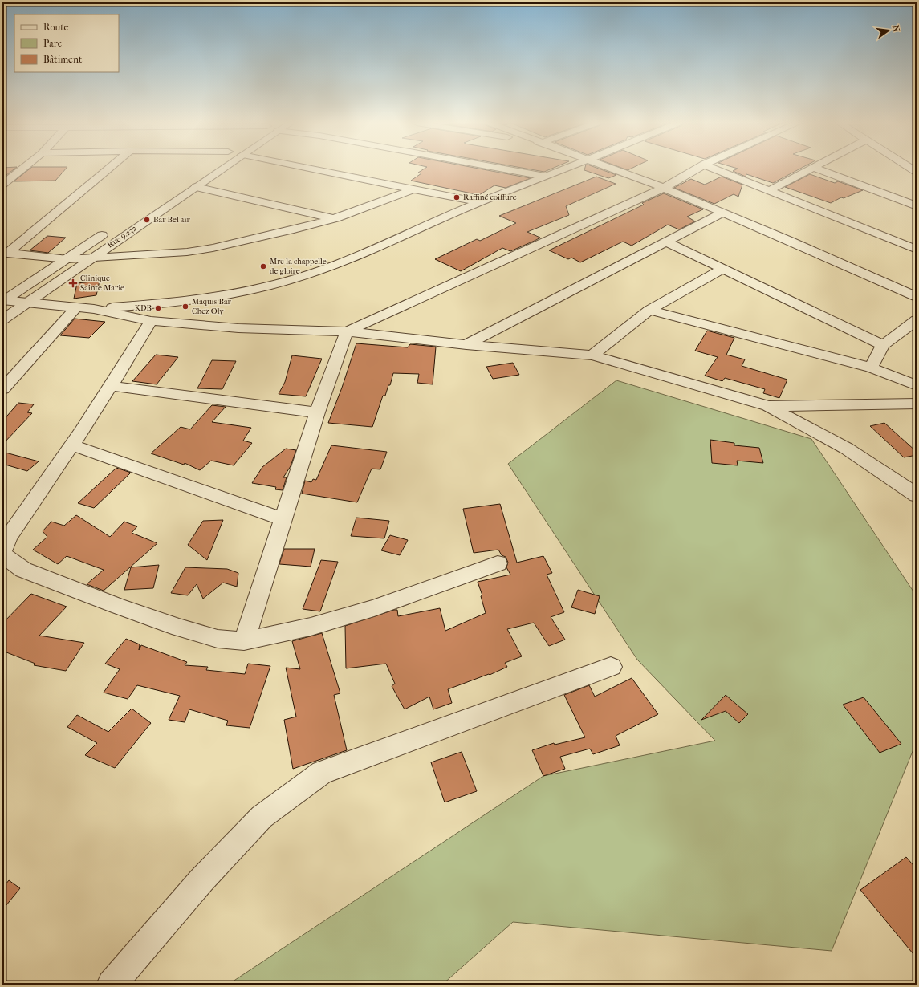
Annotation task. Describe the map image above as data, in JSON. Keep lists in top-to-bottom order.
{
  "streets": {
    "street": ["Rue 9.232"]
  },
  "places": {
    "other": [
      "Raffiné coiffure",
      "Bar Bel air",
      "Mrc-la chappelle de gloire",
      "Maquis Bar Chez Oly",
      "KDB"
    ],
    "health": ["Clinique Sainte Marie"]
  },
  "legend": ["Route", "Parc", "Bâtiment"],
  "north": "right"
}
